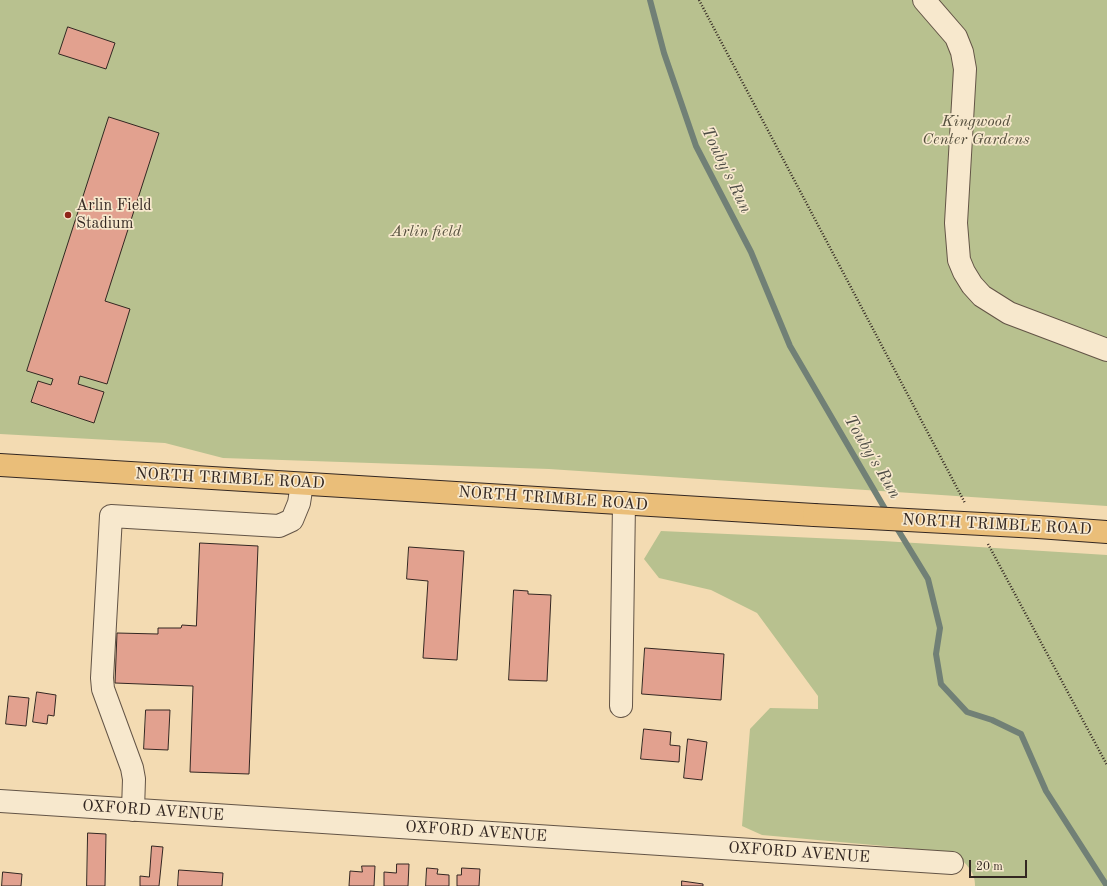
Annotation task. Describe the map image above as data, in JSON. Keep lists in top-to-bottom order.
{
  "streets": {
    "main road": ["NORTH TRIMBLE ROAD"],
    "street": ["OXFORD AVENUE"]
  },
  "water": ["Touby's Run"],
  "parks": ["Kingwood Center Gardens", "Arlin field"],
  "places": ["Arlin Field Stadium"],
  "scale_bar": "20 m"
}
